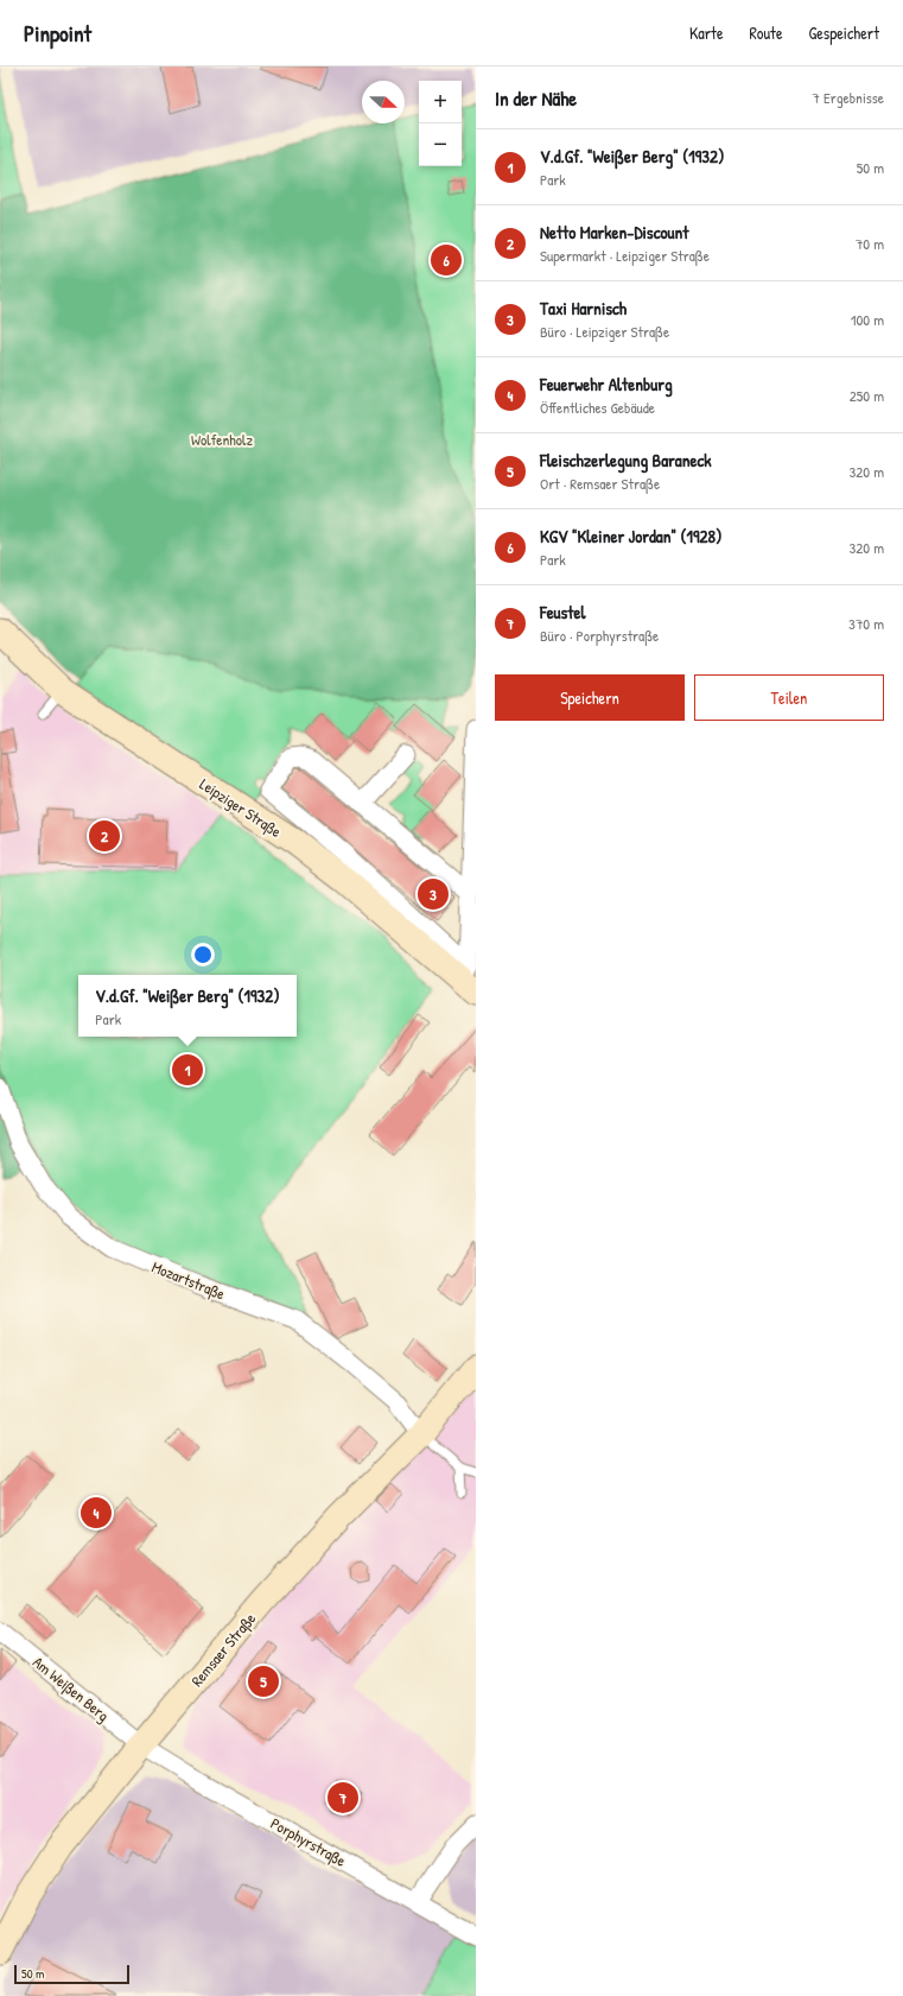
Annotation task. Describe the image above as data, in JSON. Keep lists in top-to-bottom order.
{
  "streets": {
    "street": [
      "Leipziger Straße",
      "Mozartstraße",
      "Remsaer Straße",
      "Am Weißen Berg",
      "Porphyrstraße"
    ]
  },
  "crossings": [
    ["Mozartstraße", "Remsaer Straße"],
    ["Remsaer Straße", "Am Weißen Berg"],
    ["Remsaer Straße", "Porphyrstraße"],
    ["Am Weißen Berg", "Porphyrstraße"]
  ],
  "parks": ["Wolfenholz"],
  "scale_bar": "50 m",
  "north": "right",
  "page": {
    "header": "Pinpoint",
    "nav": ["Karte", "Route", "Gespeichert"],
    "heading": ["In der Nähe", "7 Ergebnisse"],
    "map_buttons": ["+", "−"],
    "list": [
      {
        "mark": "1",
        "name": "V.d.Gf. \"Weißer Berg\" (1932)",
        "note": "Park",
        "value": "50 m"
      },
      {
        "mark": "2",
        "name": "Netto Marken-Discount",
        "note": "Supermarkt · Leipziger Straße",
        "value": "70 m"
      },
      {
        "mark": "3",
        "name": "Taxi Harnisch",
        "note": "Büro · Leipziger Straße",
        "value": "100 m"
      },
      {
        "mark": "4",
        "name": "Feuerwehr Altenburg",
        "note": "Öffentliches Gebäude",
        "value": "250 m"
      },
      {
        "mark": "5",
        "name": "Fleischzerlegung Baraneck",
        "note": "Ort · Remsaer Straße",
        "value": "320 m"
      },
      {
        "mark": "6",
        "name": "KGV \"Kleiner Jordan\" (1928)",
        "note": "Park",
        "value": "320 m"
      },
      {
        "mark": "7",
        "name": "Feustel",
        "note": "Büro · Porphyrstraße",
        "value": "370 m"
      }
    ],
    "pins": [
      "6",
      "2",
      "3",
      "1",
      "4",
      "5",
      "7"
    ],
    "buttons": ["Speichern", "Teilen"],
    "popup": ["V.d.Gf. \"Weißer Berg\" (1932)", "Park"],
    "scale": "50 m"
  }
}
